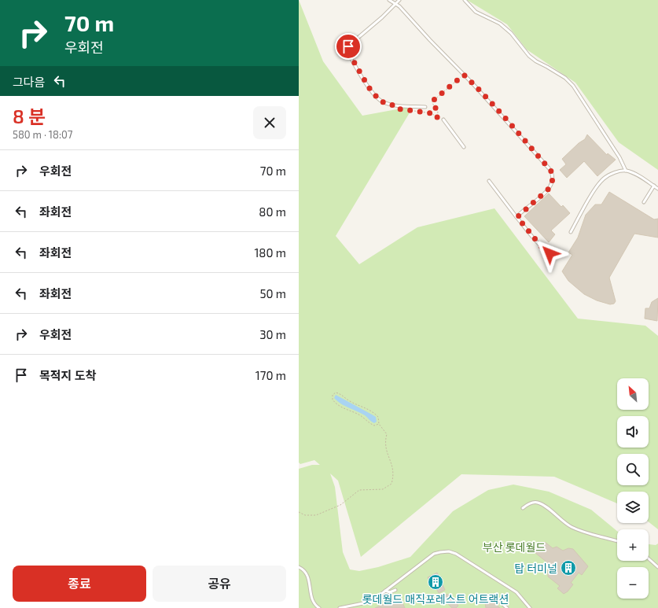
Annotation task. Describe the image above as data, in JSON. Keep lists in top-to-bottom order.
{
  "parks": ["부산 롯데월드"],
  "places": {
    "building": ["탑 터미널", "롯데월드 매직포레스트 어트랙션"]
  },
  "north": "top left",
  "page": {
    "turn": ["70 m", "우회전"],
    "then": "그다음",
    "heading": ["8 분", "580 m · 18:07"],
    "list": [
      {
        "name": "우회전",
        "value": "70 m"
      },
      {
        "name": "좌회전",
        "value": "80 m"
      },
      {
        "name": "좌회전",
        "value": "180 m"
      },
      {
        "name": "좌회전",
        "value": "50 m"
      },
      {
        "name": "우회전",
        "value": "30 m"
      },
      {
        "name": "목적지 도착",
        "value": "170 m"
      }
    ],
    "map_buttons": ["+", "−"],
    "buttons": ["종료", "공유"]
  }
}
